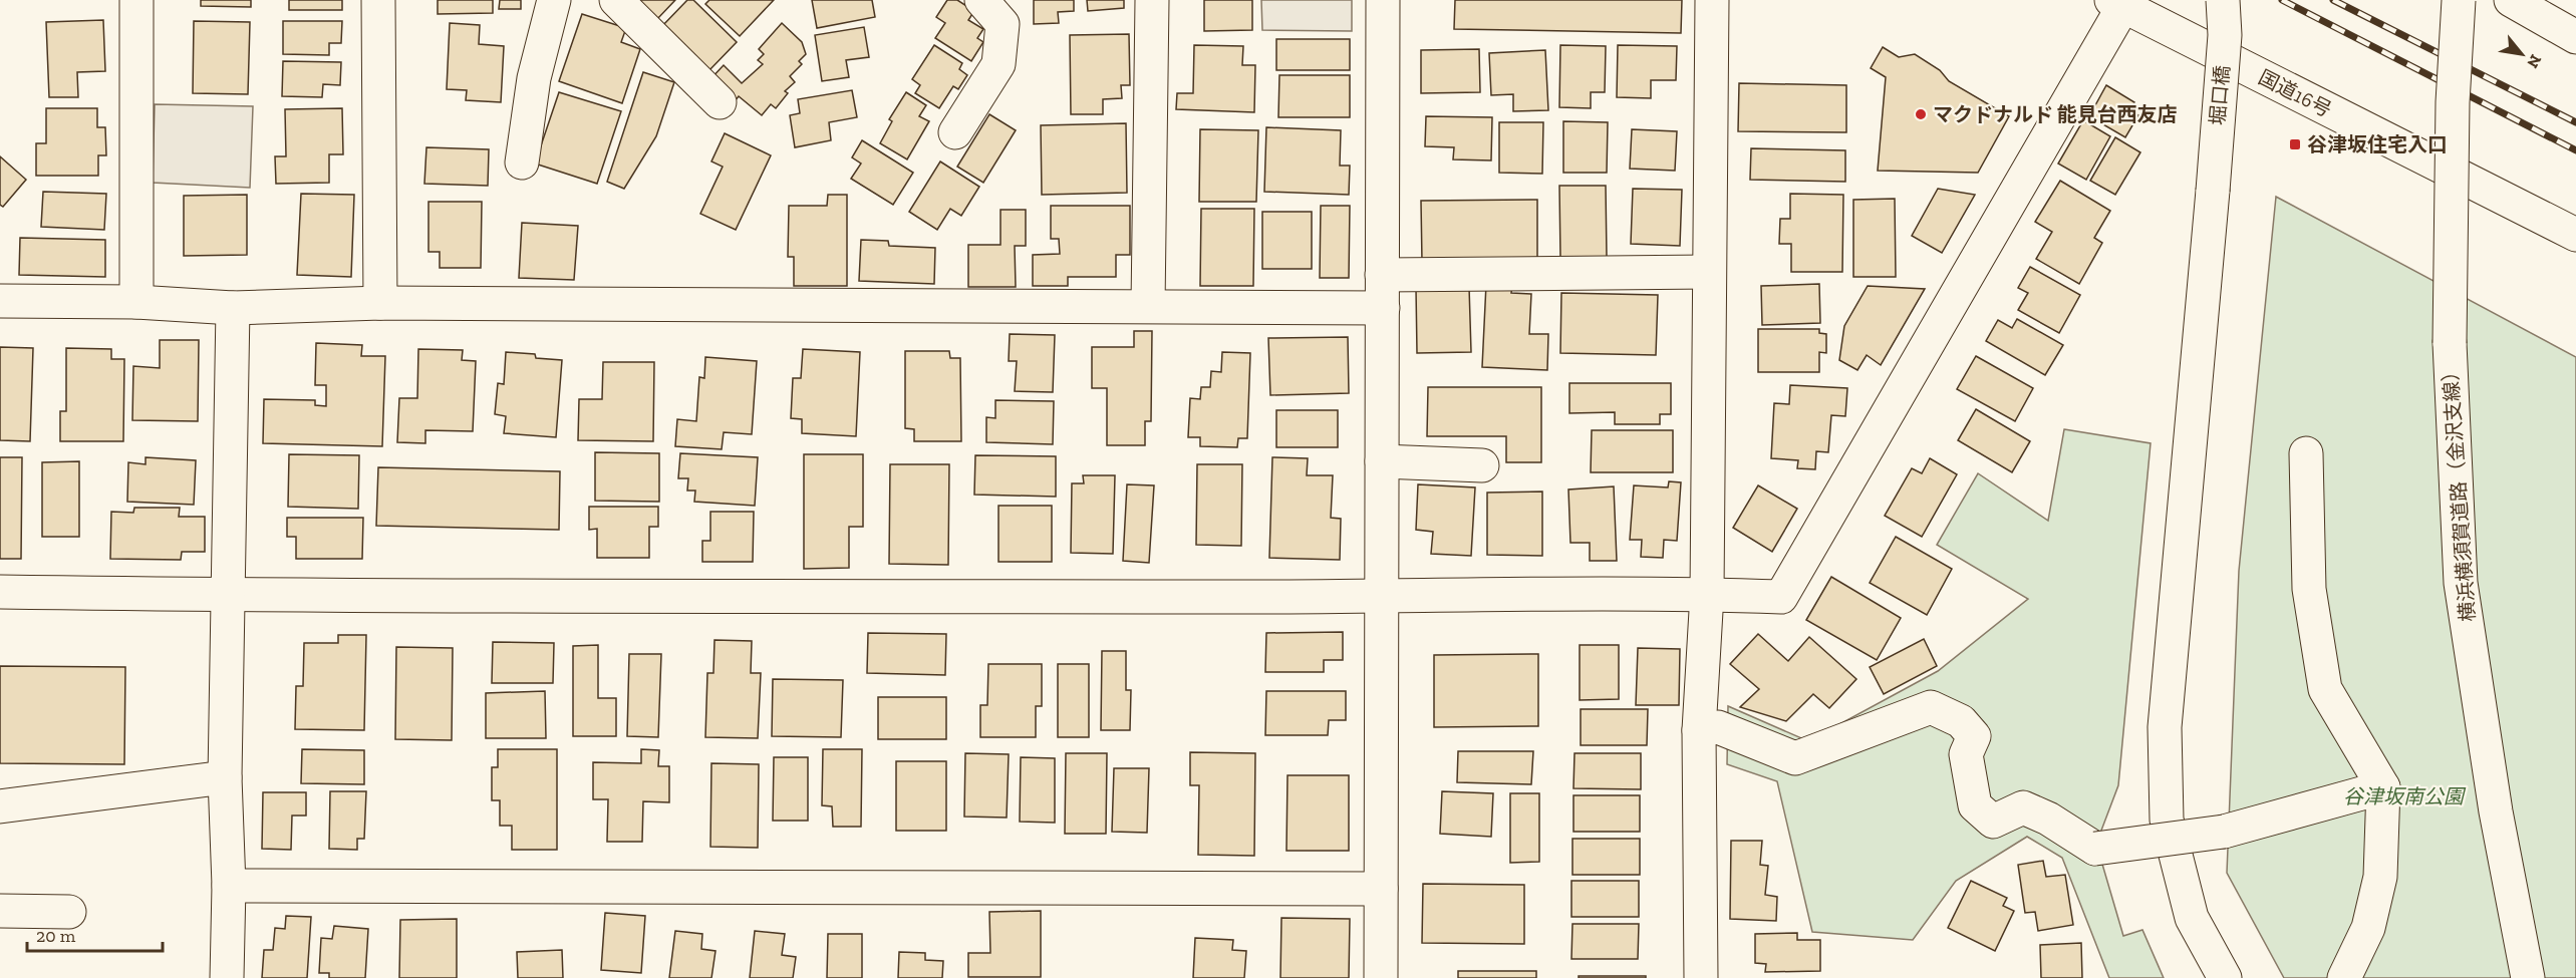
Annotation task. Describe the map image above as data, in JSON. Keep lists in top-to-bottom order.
{
  "streets": {
    "main road": ["国道16号", "堀口橋", "横浜横須賀道路（金沢支線）"]
  },
  "parks": ["谷津坂南公園"],
  "places": {
    "other": ["マクドナルド 能見台西友店"],
    "transit": ["谷津坂住宅入口"]
  },
  "scale_bar": "20 m",
  "north": "bottom right"
}
